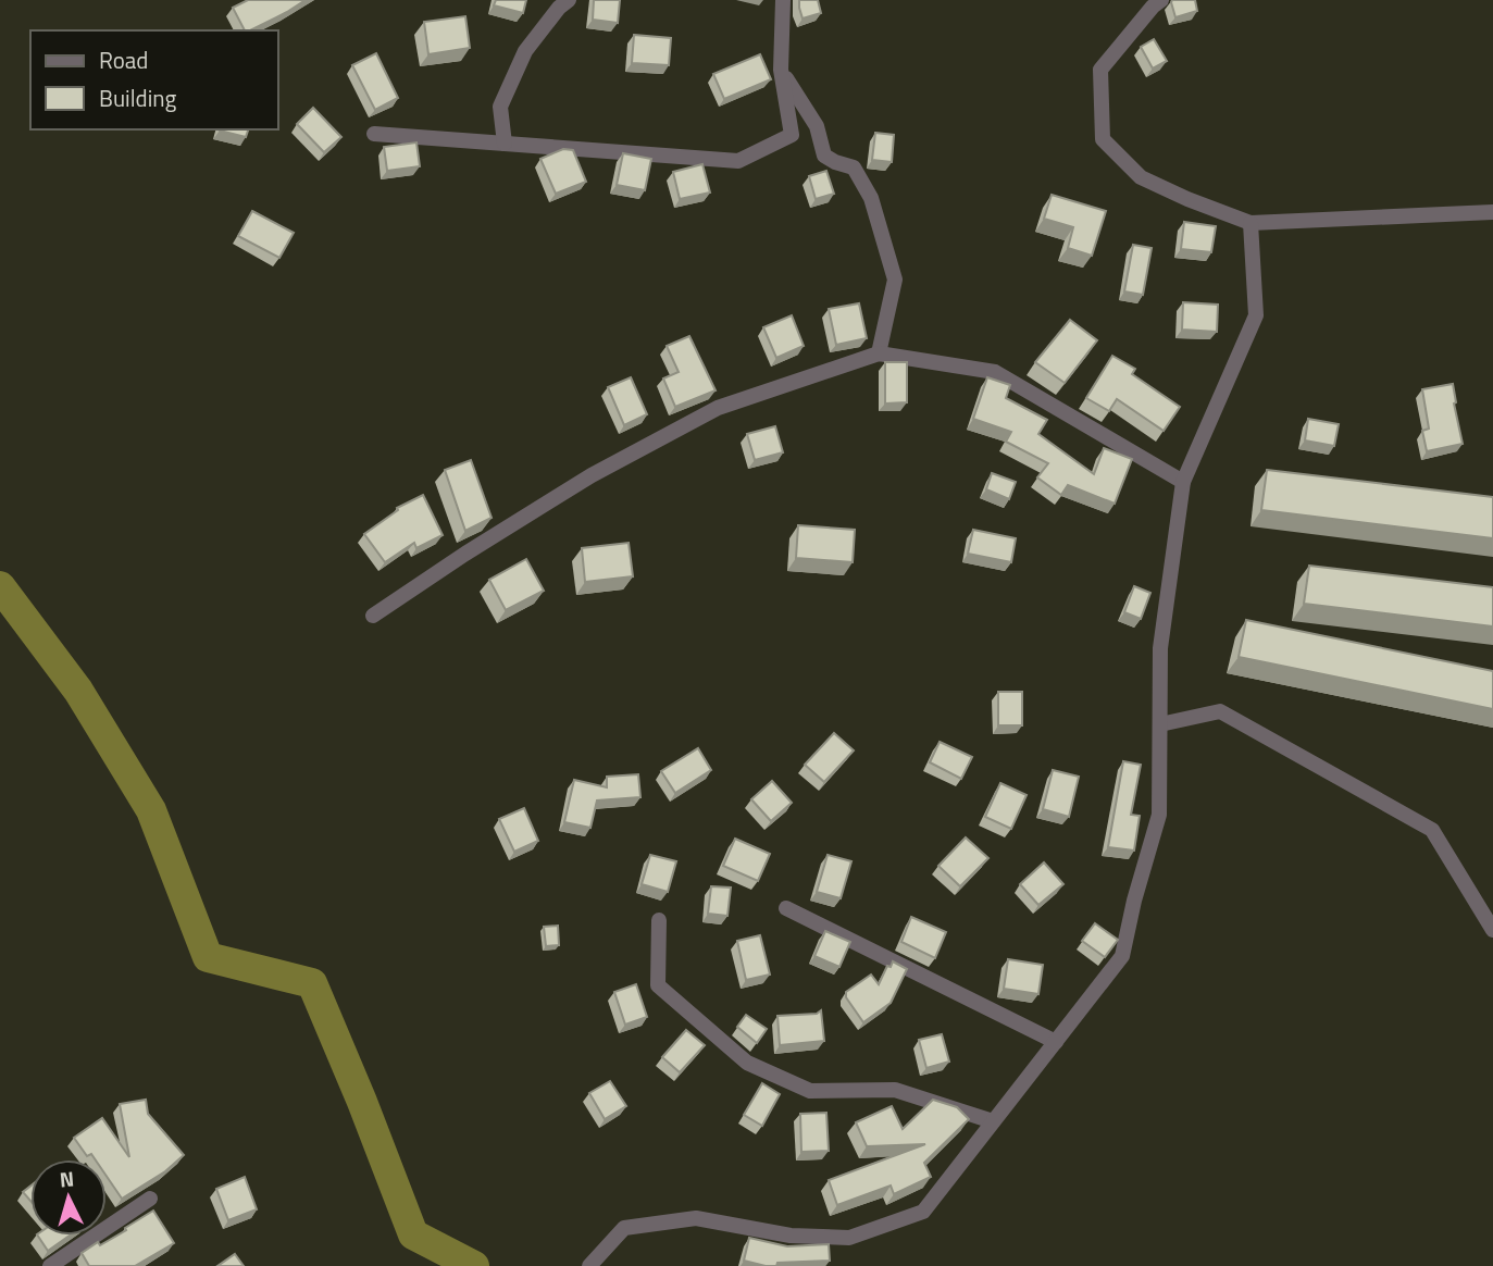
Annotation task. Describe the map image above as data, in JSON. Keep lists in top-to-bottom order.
{
  "legend": ["Road", "Building"],
  "north": "top"
}
